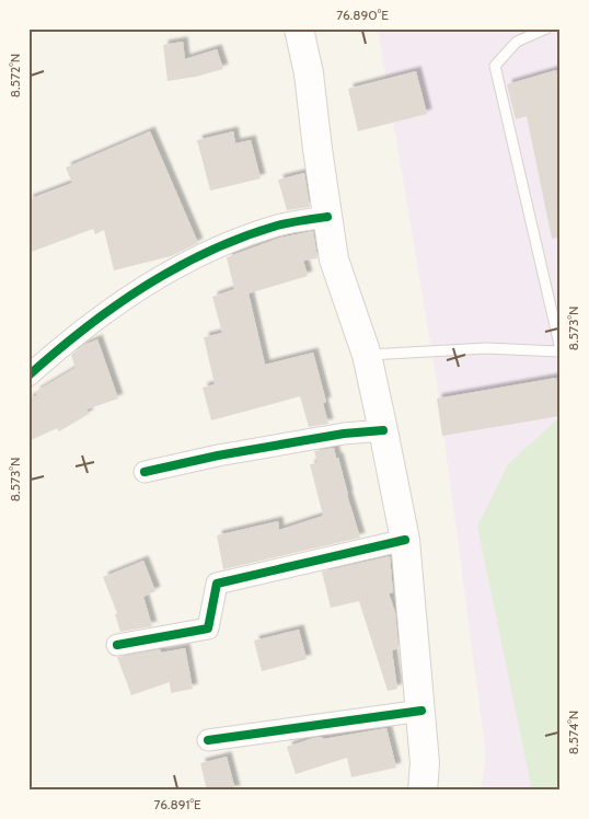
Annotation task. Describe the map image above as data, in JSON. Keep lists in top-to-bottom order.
{
  "coordinates": [
    "76.890°E",
    "8.572°N",
    "8.573°N",
    "8.574°N",
    "76.891°E"
  ]
}
